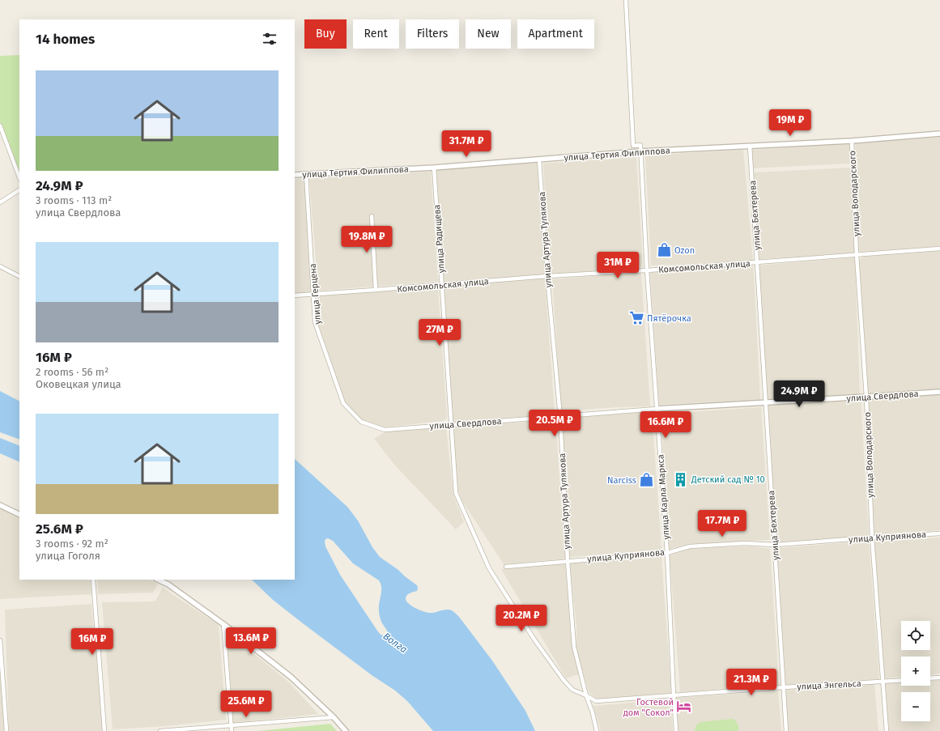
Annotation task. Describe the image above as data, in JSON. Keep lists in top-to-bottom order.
{
  "streets": {
    "street": [
      "улица Тертия Филиппова",
      "улица Володарского",
      "улица Бехтерева",
      "улица Радищева",
      "улица Артура Тулякова",
      "Комсомольская улица",
      "улица Герцена",
      "улица Свердлова",
      "улица Карла Маркса",
      "улица Куприянова",
      "улица Энгельса"
    ]
  },
  "crossings": [
    ["улица Тертия Филиппова", "улица Володарского"],
    ["улица Тертия Филиппова", "улица Бехтерева"],
    ["улица Тертия Филиппова", "улица Радищева"],
    ["улица Тертия Филиппова", "улица Артура Тулякова"],
    ["улица Тертия Филиппова", "улица Герцена"],
    ["улица Тертия Филиппова", "улица Карла Маркса"],
    ["улица Володарского", "Комсомольская улица"],
    ["улица Володарского", "улица Свердлова"],
    ["улица Володарского", "улица Куприянова"],
    ["улица Володарского", "улица Энгельса"],
    ["улица Бехтерева", "Комсомольская улица"],
    ["улица Бехтерева", "улица Свердлова"],
    ["улица Бехтерева", "улица Куприянова"],
    ["улица Бехтерева", "улица Энгельса"],
    ["улица Радищева", "улица Артура Тулякова"],
    ["улица Радищева", "Комсомольская улица"],
    ["улица Радищева", "улица Свердлова"],
    ["улица Радищева", "улица Энгельса"],
    ["улица Артура Тулякова", "Комсомольская улица"],
    ["улица Артура Тулякова", "улица Свердлова"],
    ["улица Артура Тулякова", "улица Куприянова"],
    ["улица Артура Тулякова", "улица Энгельса"],
    ["Комсомольская улица", "улица Герцена"],
    ["Комсомольская улица", "улица Карла Маркса"],
    ["улица Герцена", "улица Свердлова"],
    ["улица Свердлова", "улица Карла Маркса"],
    ["улица Карла Маркса", "улица Куприянова"],
    ["улица Карла Маркса", "улица Энгельса"]
  ],
  "water": ["Волга"],
  "places": {
    "shop": ["Ozon", "Narciss"],
    "supermarket": ["Пятёрочка"],
    "building": ["Детский сад № 10"],
    "hotel": ["Гостевой дом \"Сокол\""]
  },
  "page": {
    "chip": [
      "Buy",
      "Rent",
      "Filters",
      "New",
      "Apartment"
    ],
    "heading": "14 homes",
    "list": [
      {
        "name": "24.9M ₽",
        "note": "3 rooms · 113 m² · улица Свердлова"
      },
      {
        "name": "16M ₽",
        "note": "2 rooms · 56 m² · Оковецкая улица"
      },
      {
        "name": "25.6M ₽",
        "note": "3 rooms · 92 m² · улица Гоголя"
      }
    ],
    "price": [
      "19M ₽",
      "31.7M ₽",
      "19.8M ₽",
      "31M ₽",
      "27M ₽",
      "24.9M ₽",
      "20.5M ₽",
      "16.6M ₽",
      "17.7M ₽",
      "20.2M ₽",
      "13.6M ₽",
      "16M ₽",
      "21.3M ₽",
      "25.6M ₽"
    ],
    "map_buttons": ["+", "−"]
  }
}
